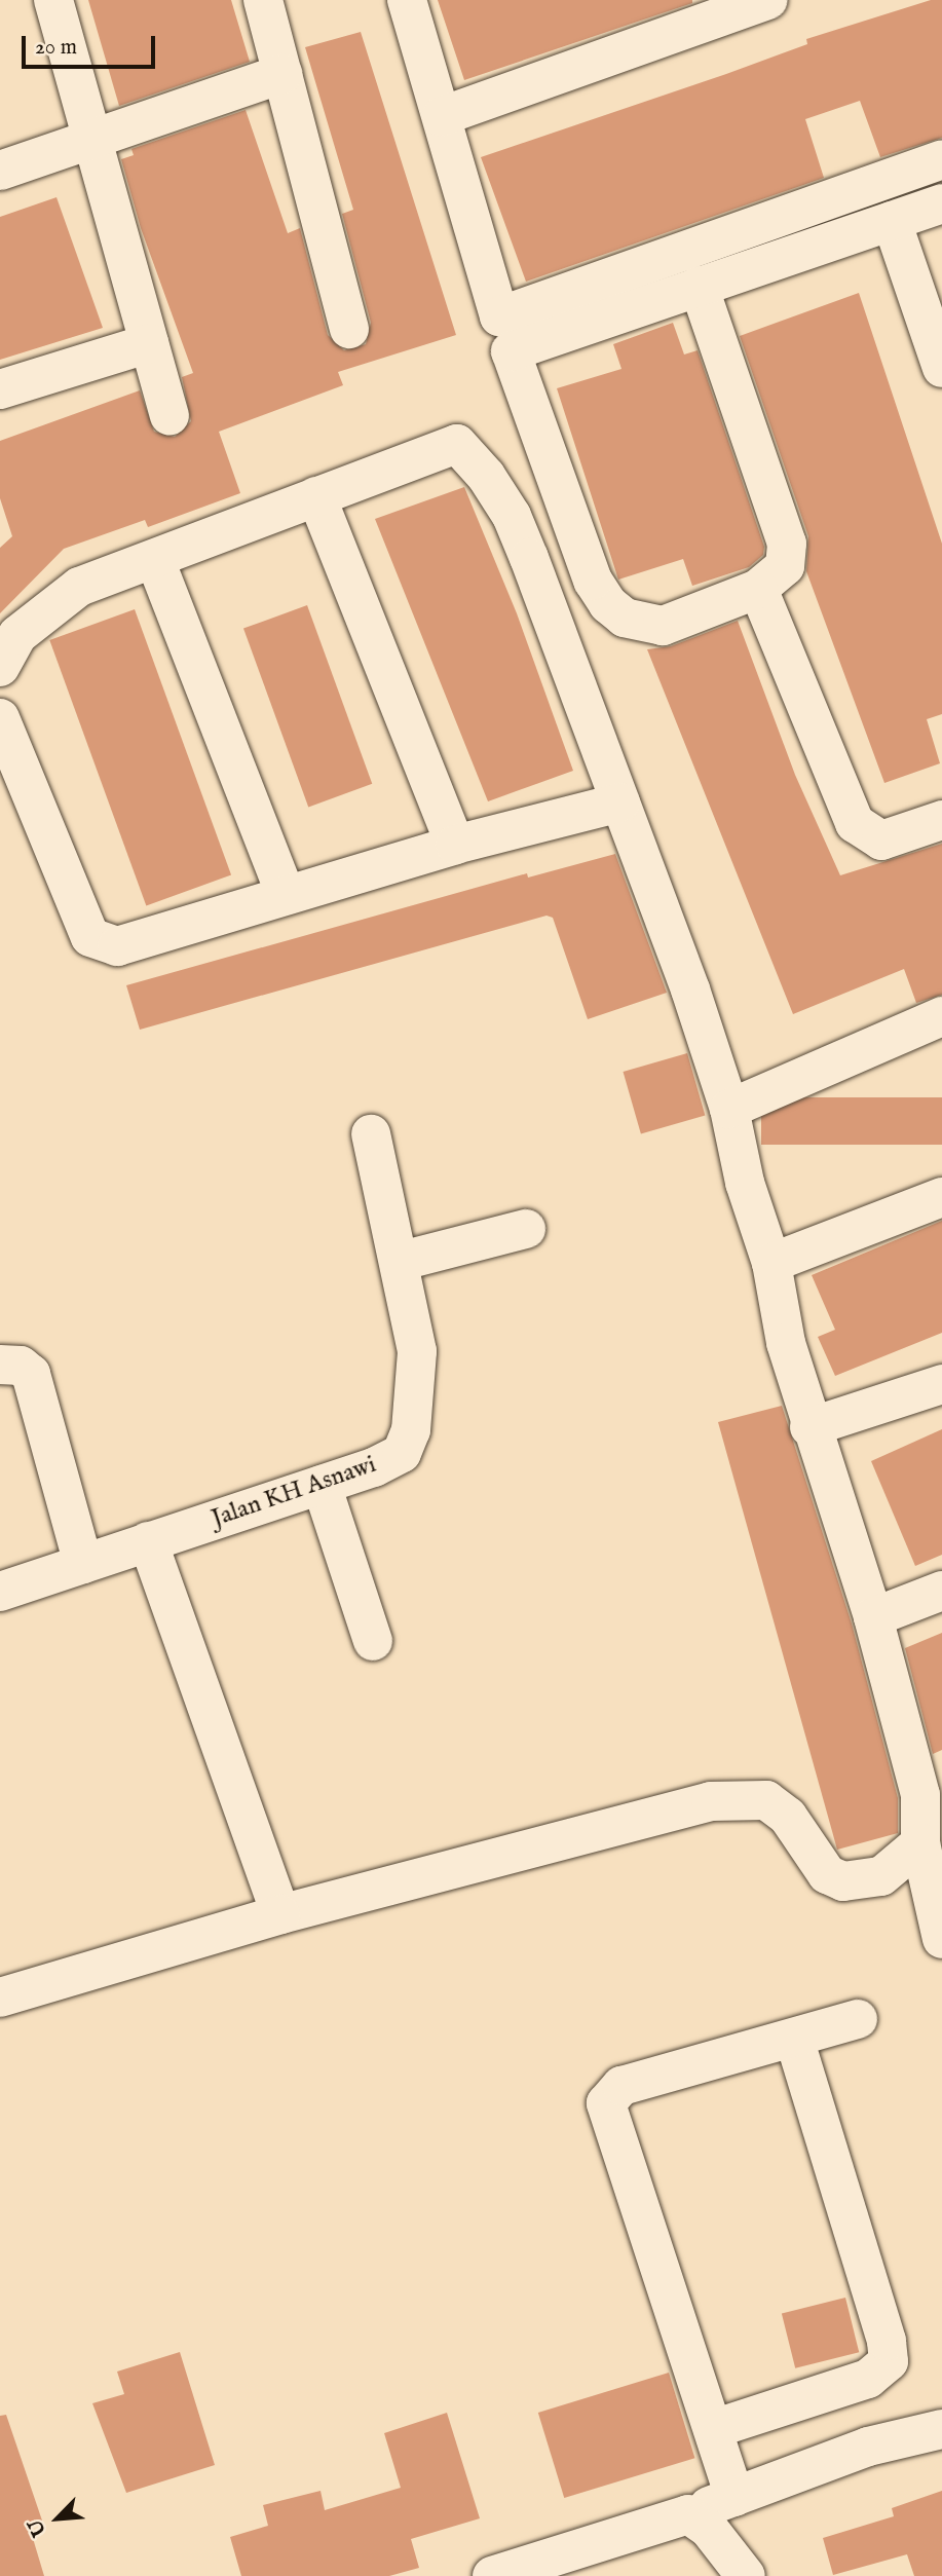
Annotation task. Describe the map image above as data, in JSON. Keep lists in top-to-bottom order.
{
  "streets": {
    "street": ["Jalan KH Asnawi"]
  },
  "scale_bar": "20 m",
  "north": "bottom left"
}
